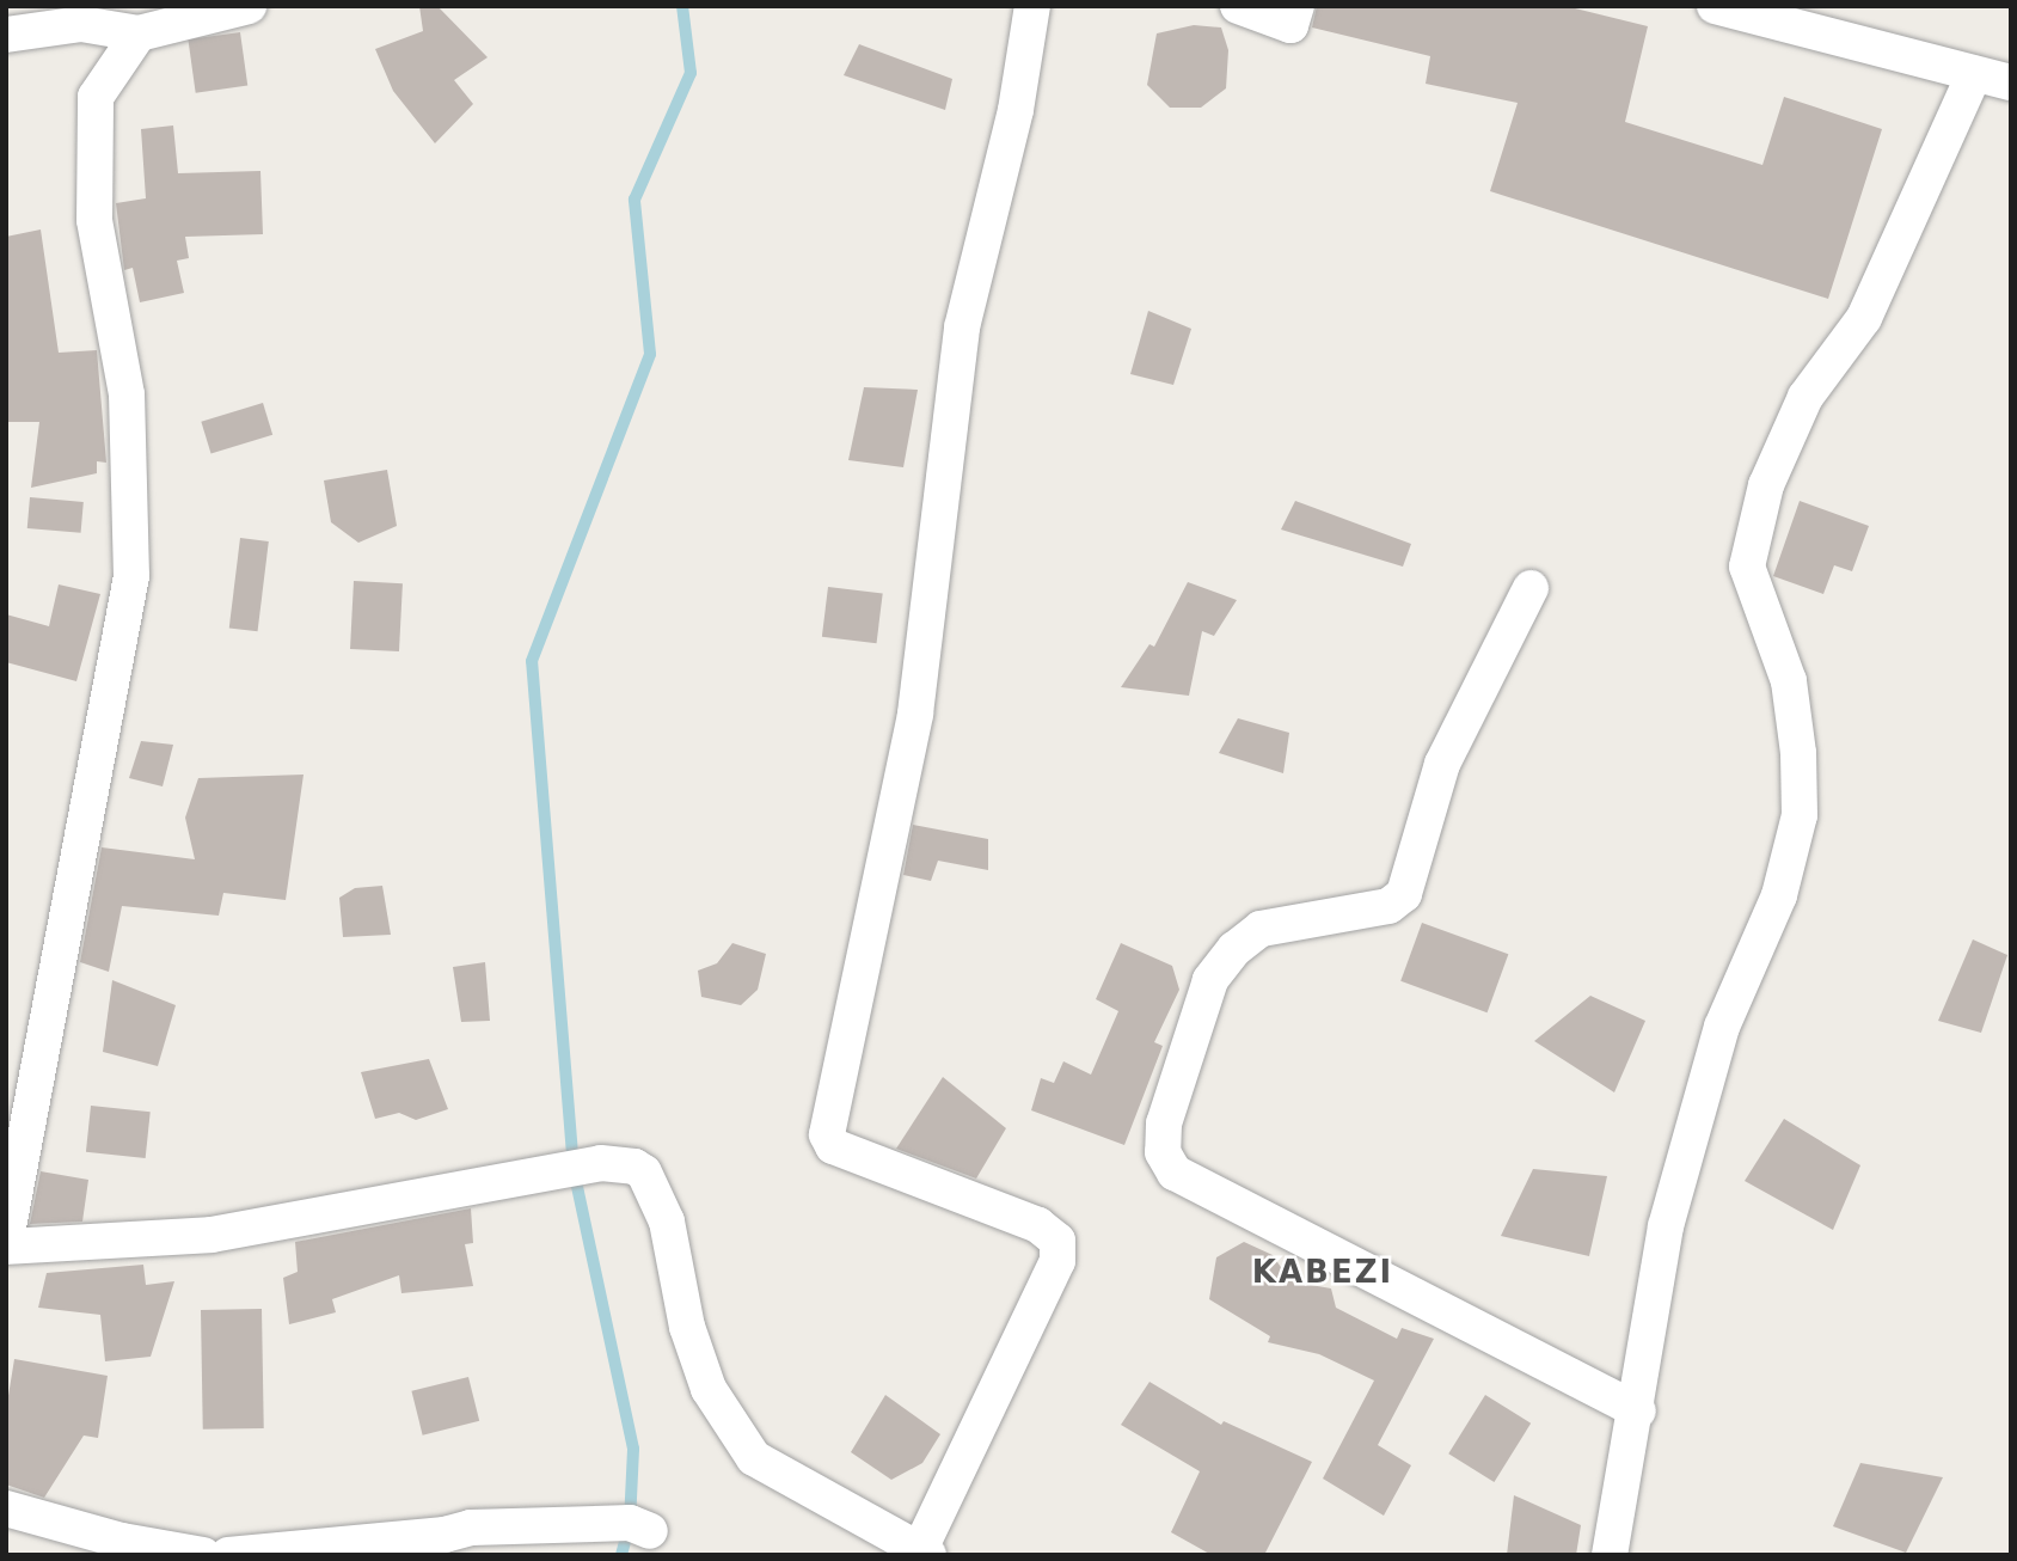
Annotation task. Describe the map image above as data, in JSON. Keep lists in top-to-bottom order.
{
  "districts": ["KABEZI"]
}
